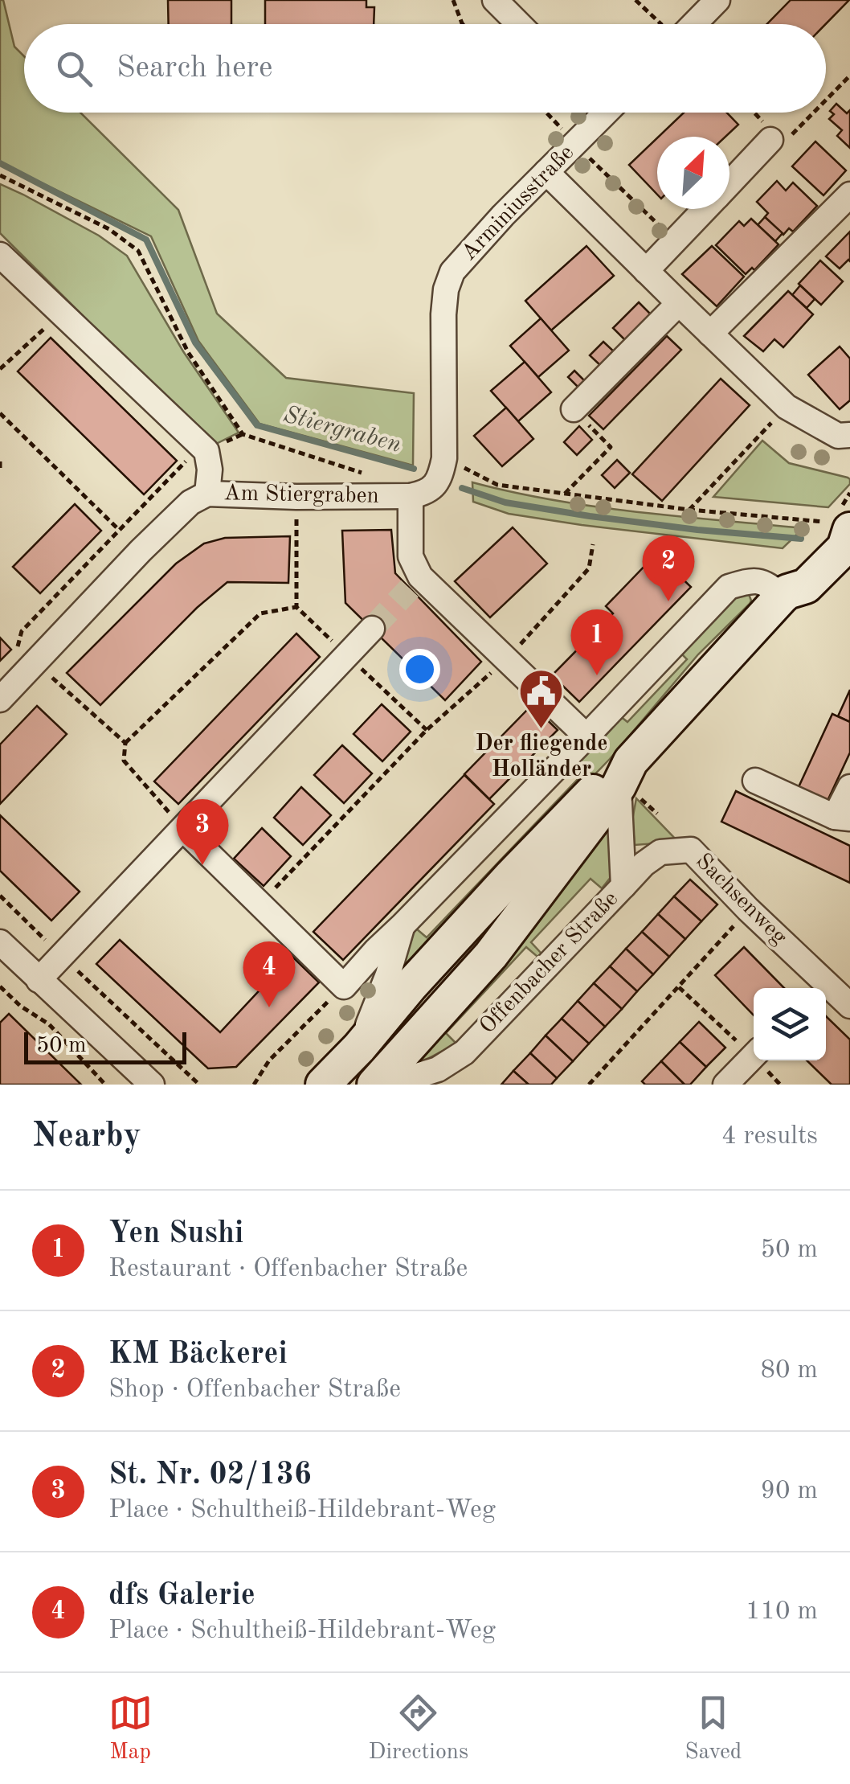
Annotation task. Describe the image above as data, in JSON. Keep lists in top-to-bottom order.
{
  "streets": {
    "main road": ["Offenbacher Straße"],
    "street": ["Arminiusstraße", "Am Stiergraben", "Sachsenweg"]
  },
  "crossings": [
    ["Arminiusstraße", "Am Stiergraben"],
    ["Am Stiergraben", "Offenbacher Straße"],
    ["Sachsenweg", "Offenbacher Straße"]
  ],
  "water": ["Stiergraben"],
  "places": {
    "public building": ["Der fliegende Holländer"]
  },
  "scale_bar": "50 m",
  "north": "top right",
  "page": {
    "search": "Search here",
    "pins": [
      "2",
      "1",
      "3",
      "4"
    ],
    "scale": "50 m",
    "heading": ["Nearby", "4 results"],
    "list": [
      {
        "mark": "1",
        "name": "Yen Sushi",
        "note": "Restaurant · Offenbacher Straße",
        "value": "50 m"
      },
      {
        "mark": "2",
        "name": "KM Bäckerei",
        "note": "Shop · Offenbacher Straße",
        "value": "80 m"
      },
      {
        "mark": "3",
        "name": "St. Nr. 02/136",
        "note": "Place · Schultheiß-Hildebrant-Weg",
        "value": "90 m"
      },
      {
        "mark": "4",
        "name": "dfs Galerie",
        "note": "Place · Schultheiß-Hildebrant-Weg",
        "value": "110 m"
      }
    ],
    "nav": ["Map", "Directions", "Saved"]
  }
}
